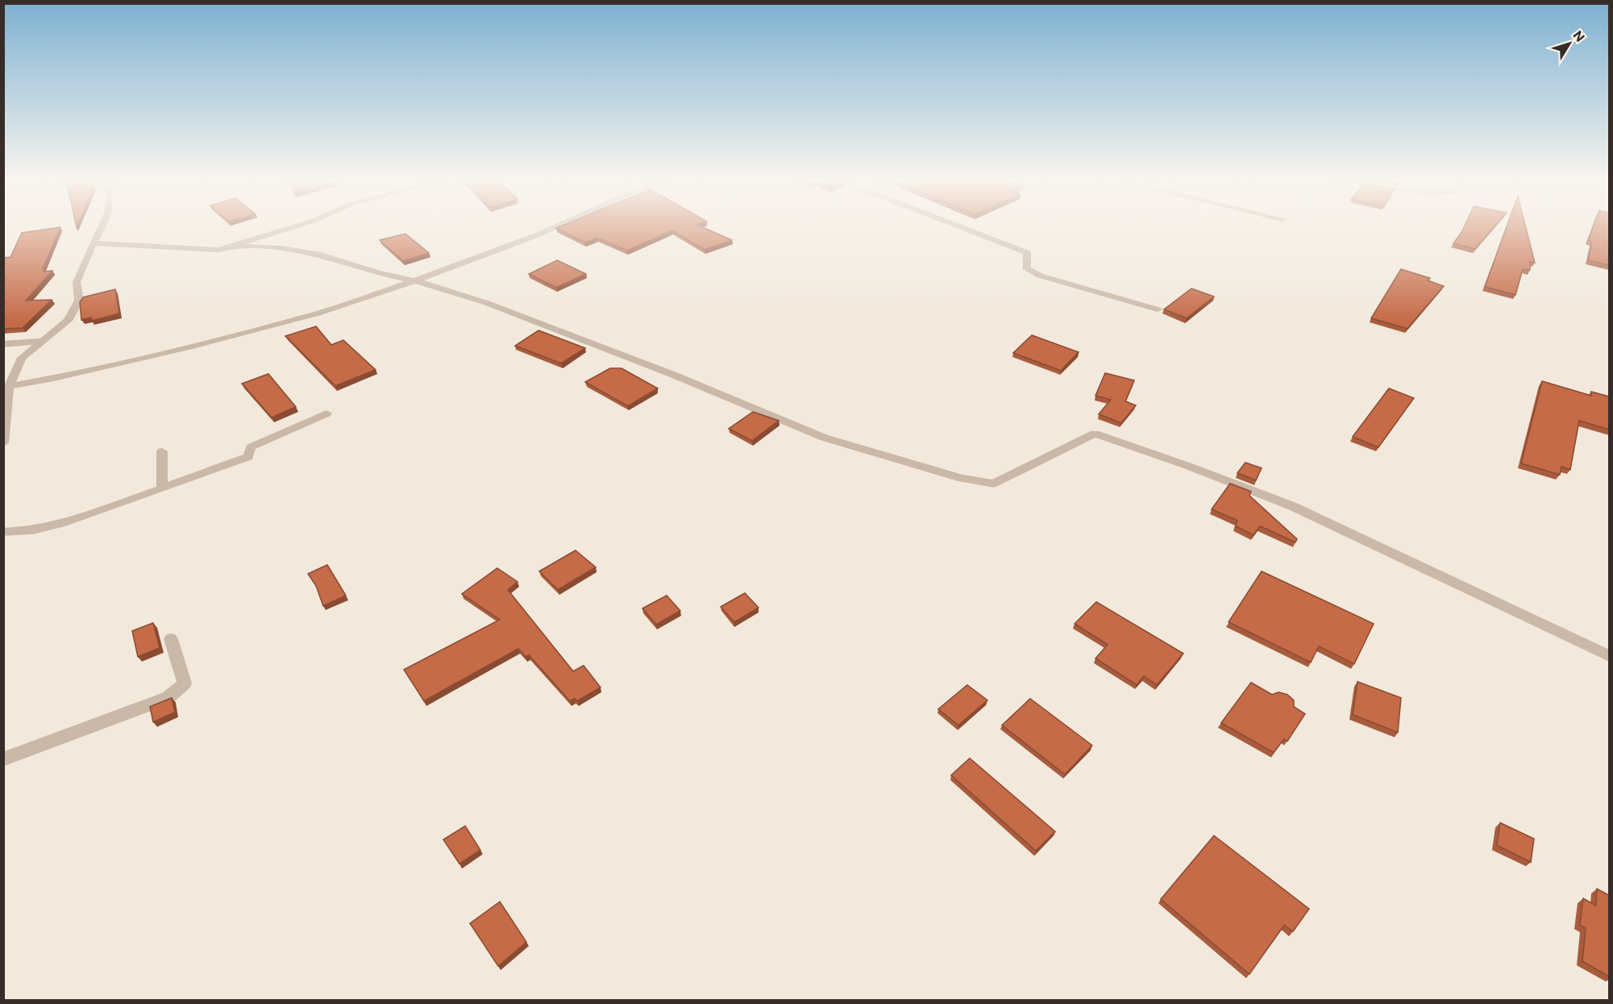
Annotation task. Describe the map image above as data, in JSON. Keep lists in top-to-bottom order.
{
  "north": "top right"
}
